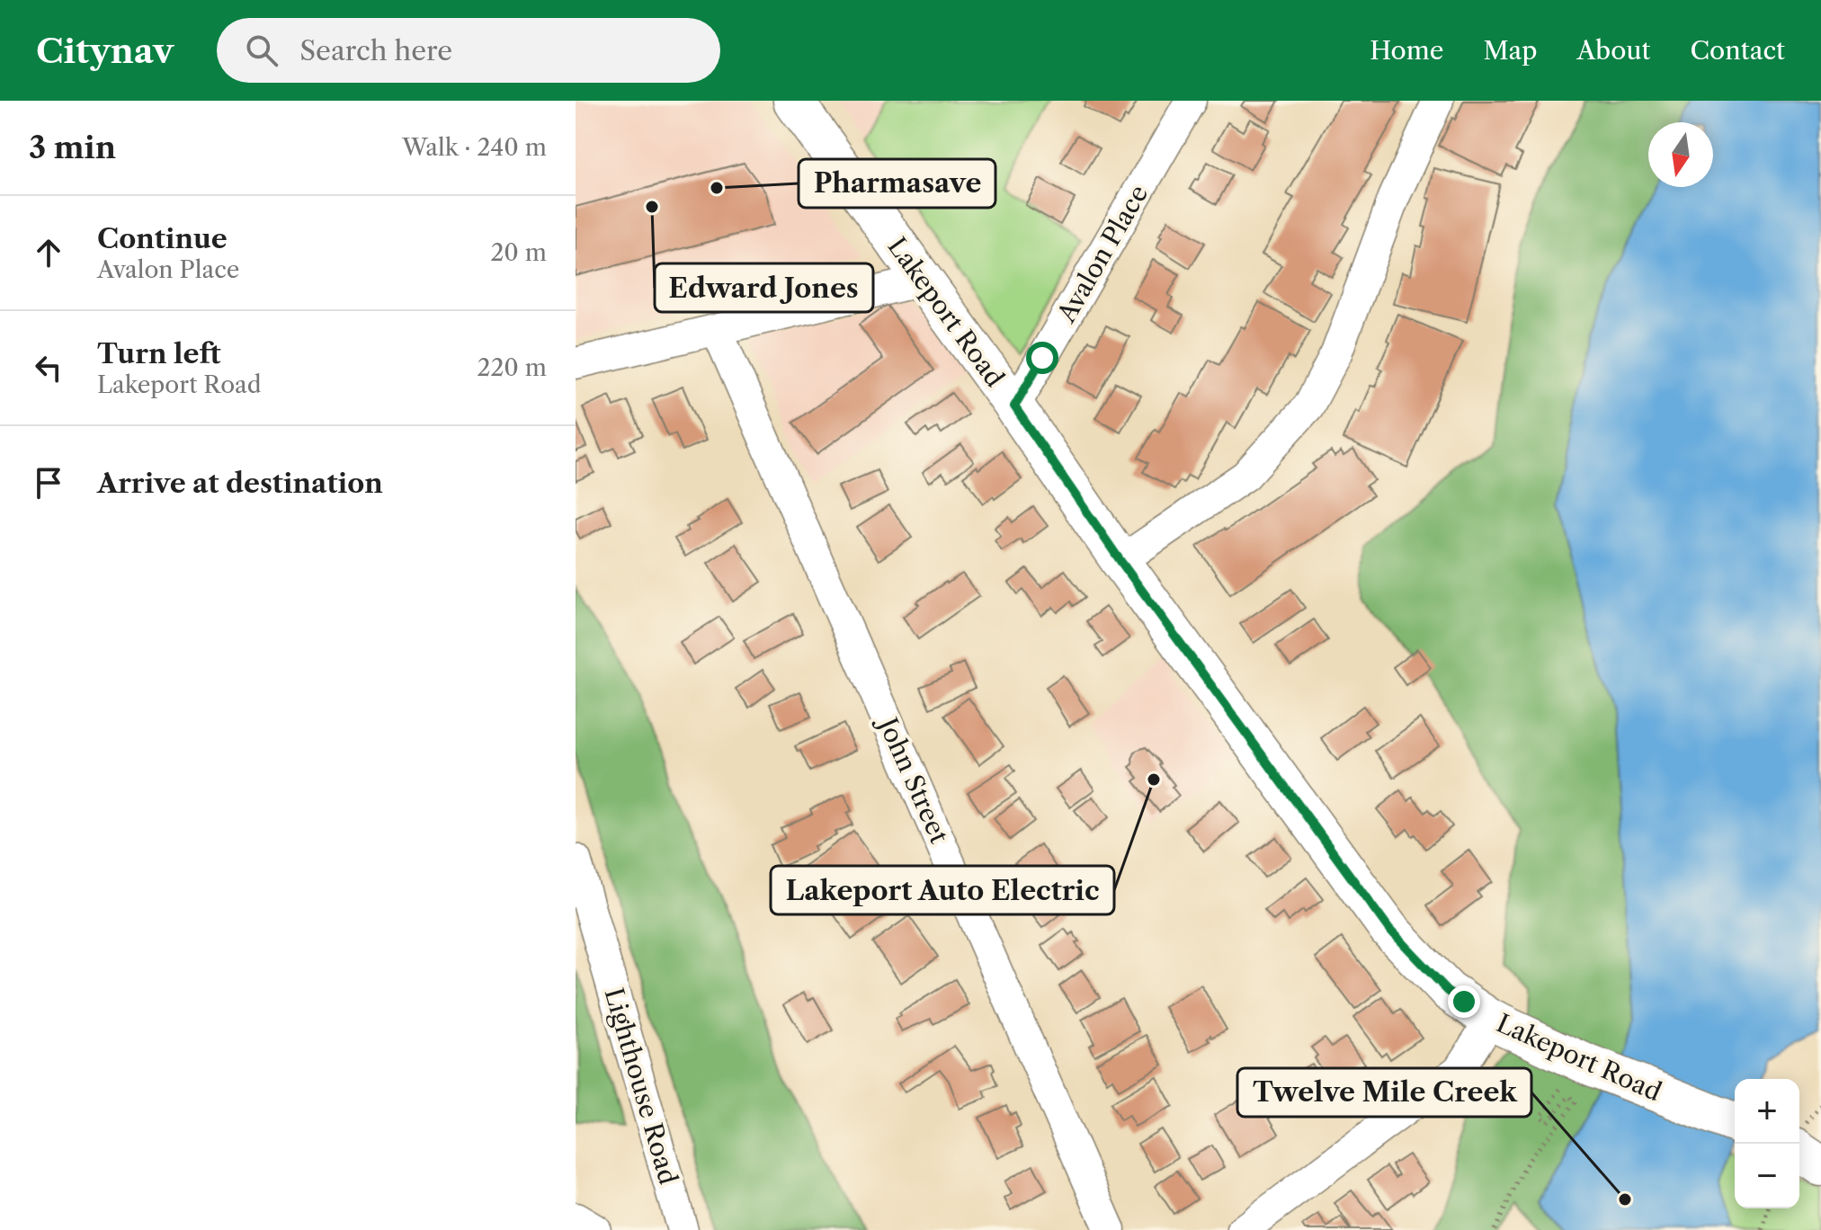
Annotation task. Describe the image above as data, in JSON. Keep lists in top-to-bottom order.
{
  "streets": {
    "main road": ["Lakeport Road"],
    "street": ["Avalon Place", "John Street", "Lighthouse Road"]
  },
  "crossings": [
    ["Avalon Place", "Lakeport Road"]
  ],
  "places": [
    "Pharmasave",
    "Edward Jones",
    "Lakeport Auto Electric",
    "Twelve Mile Creek"
  ],
  "north": "bottom",
  "page": {
    "header": "Citynav",
    "search": "Search here",
    "nav": [
      "Home",
      "Map",
      "About",
      "Contact"
    ],
    "heading": ["3 min", "Walk · 240 m"],
    "list": [
      ["Continue", "Avalon Place", "20 m"],
      ["Turn left", "Lakeport Road", "220 m"],
      "Arrive at destination"
    ],
    "map_buttons": ["+", "−"]
  }
}
